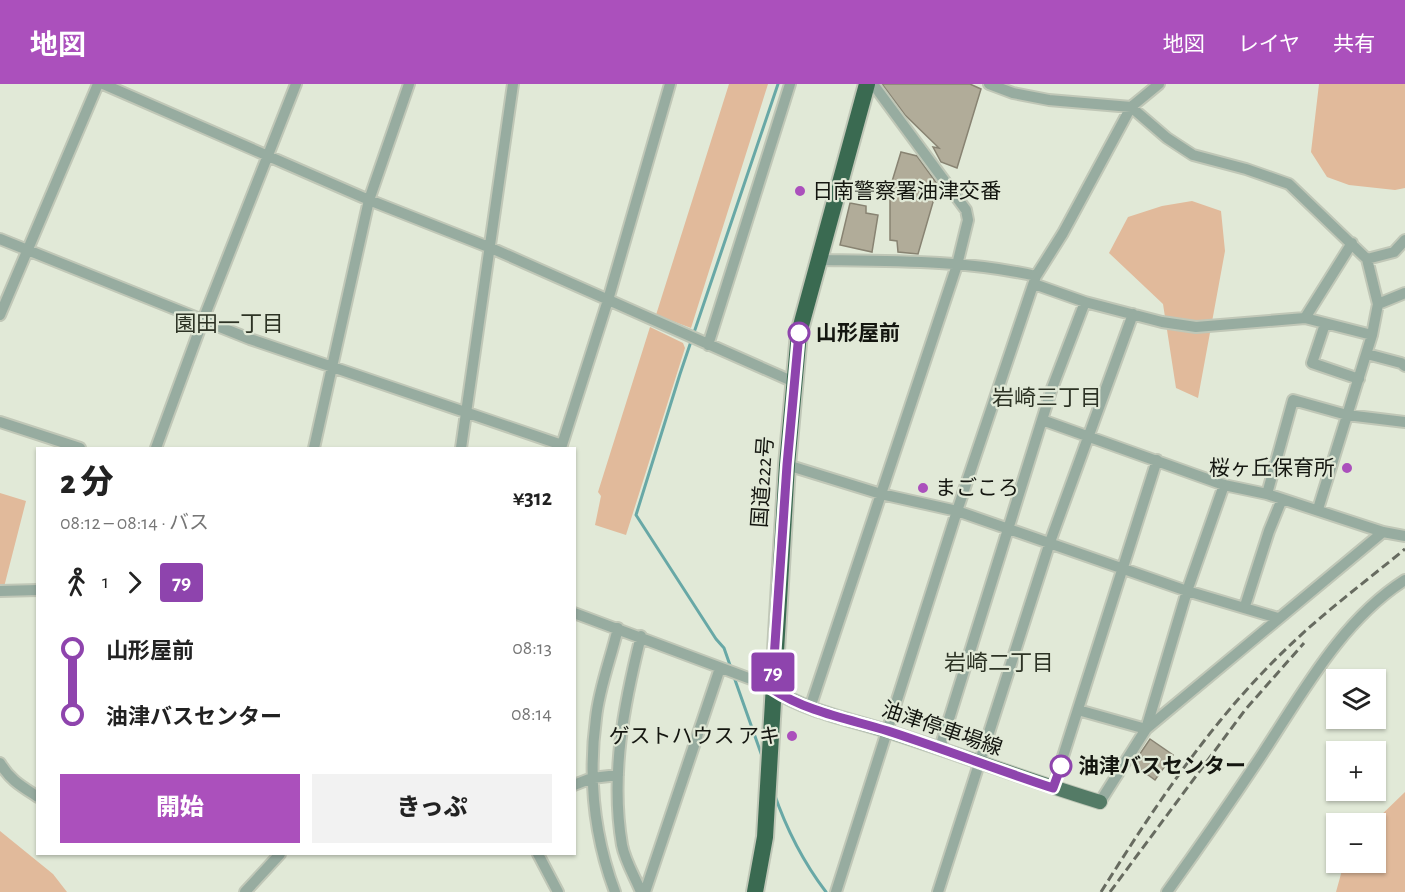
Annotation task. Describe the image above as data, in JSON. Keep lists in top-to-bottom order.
{
  "streets": {
    "highway": ["国道222号"],
    "main road": ["油津停車場線"]
  },
  "crossings": [
    ["国道222号", "油津停車場線"]
  ],
  "districts": ["園田一丁目", "岩崎三丁目", "岩崎二丁目"],
  "places": [
    "日南警察署油津交番",
    "山形屋前",
    "桜ヶ丘保育所",
    "まごころ",
    "ゲストハウス アキ",
    "油津バスセンター"
  ],
  "lines": ["bus line 79"],
  "page": {
    "header": "地図",
    "nav": ["地図", "レイヤ", "共有"],
    "on_map": "79",
    "heading": ["2 分", "08:12 – 08:14 · バス", "¥312"],
    "legs": ["1", "79"],
    "list": [
      {
        "name": "山形屋前",
        "value": "08:13"
      },
      {
        "name": "油津バスセンター",
        "value": "08:14"
      }
    ],
    "map_buttons": ["+", "−"],
    "buttons": ["開始", "きっぷ"]
  }
}
